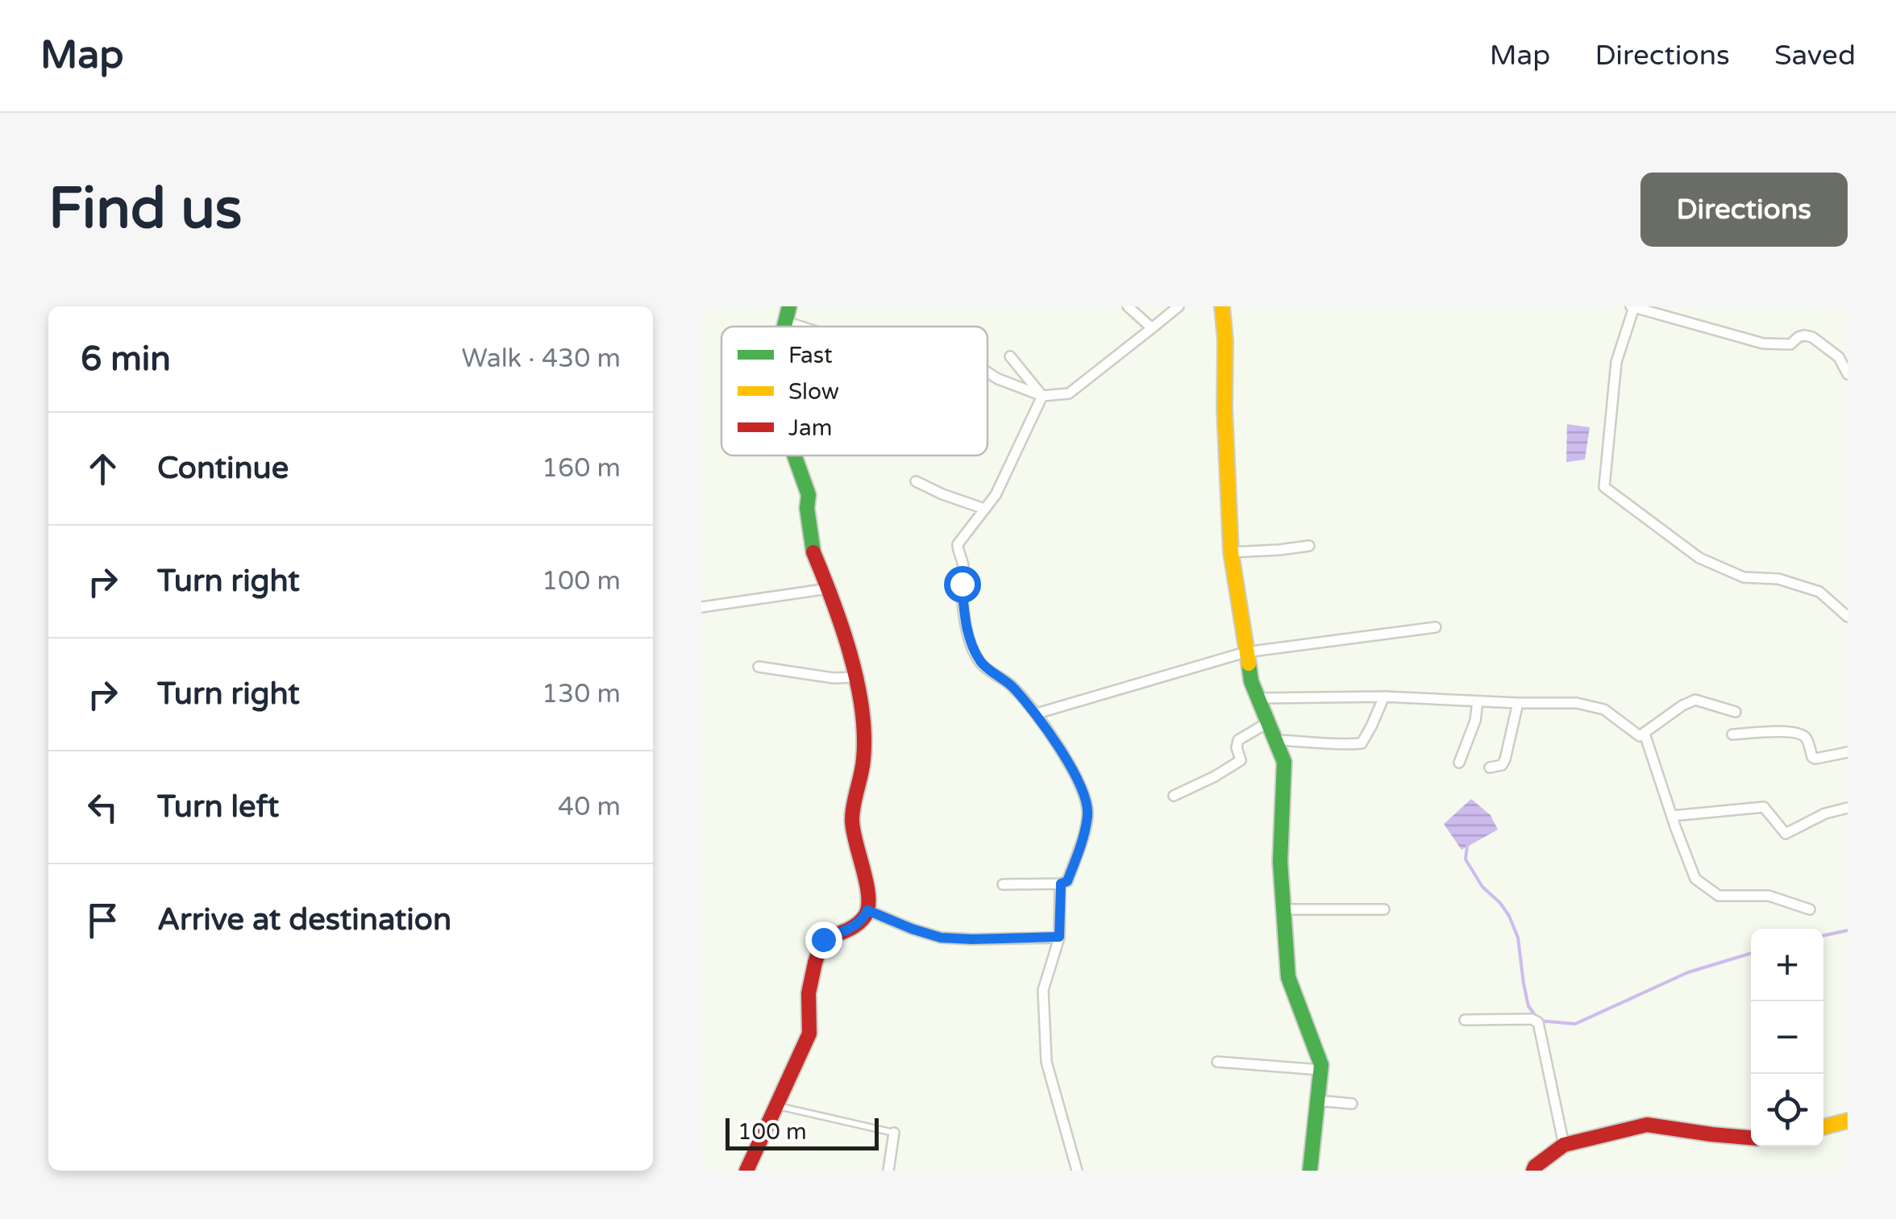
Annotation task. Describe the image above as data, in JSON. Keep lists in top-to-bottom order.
{
  "legend": ["Fast", "Slow", "Jam"],
  "scale_bar": "100 m",
  "page": {
    "header": "Map",
    "nav": ["Map", "Directions", "Saved"],
    "buttons": "Directions",
    "title": "Find us",
    "heading": ["6 min", "Walk · 430 m"],
    "list": [
      ["Continue", "160 m"],
      ["Turn right", "100 m"],
      ["Turn right", "130 m"],
      ["Turn left", "40 m"],
      "Arrive at destination"
    ],
    "map_buttons": ["+", "−"],
    "scale": "100 m"
  }
}
